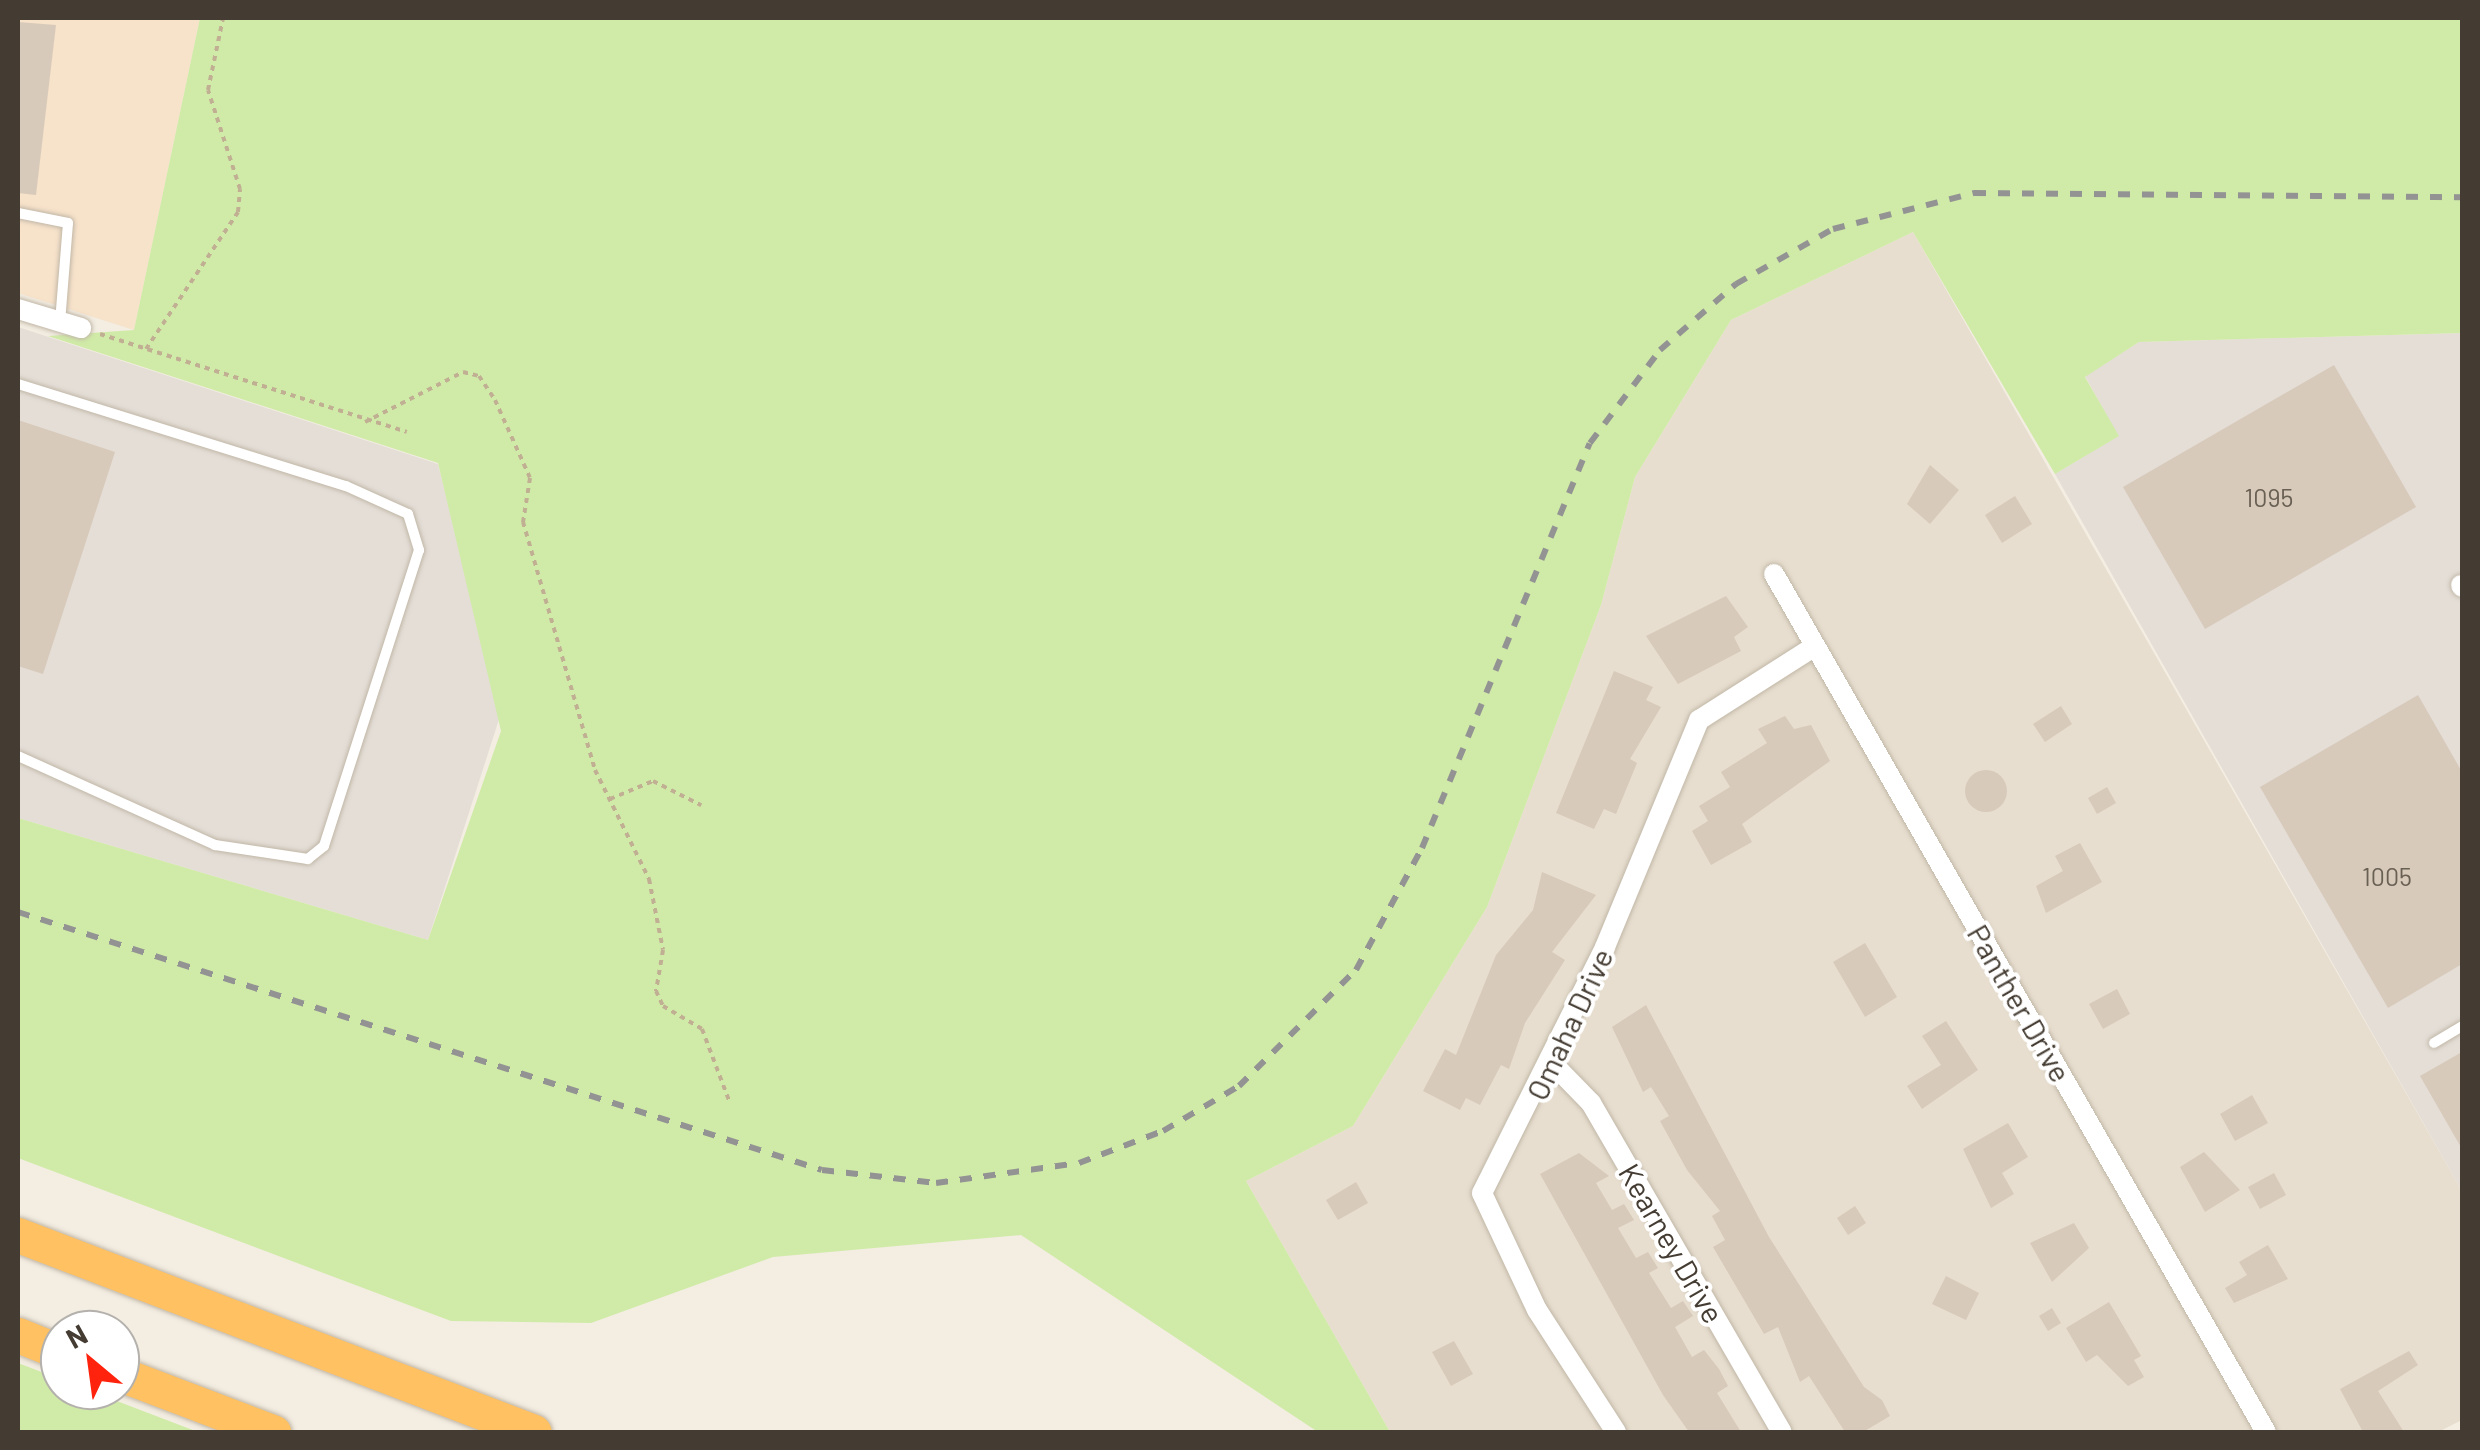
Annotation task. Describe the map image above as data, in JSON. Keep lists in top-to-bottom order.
{
  "streets": {
    "street": ["Panther Drive", "Omaha Drive", "Kearney Drive"]
  },
  "crossings": [
    ["Panther Drive", "Omaha Drive"],
    ["Omaha Drive", "Kearney Drive"]
  ],
  "house_numbers": ["1095", "1005"],
  "north": "top left"
}
